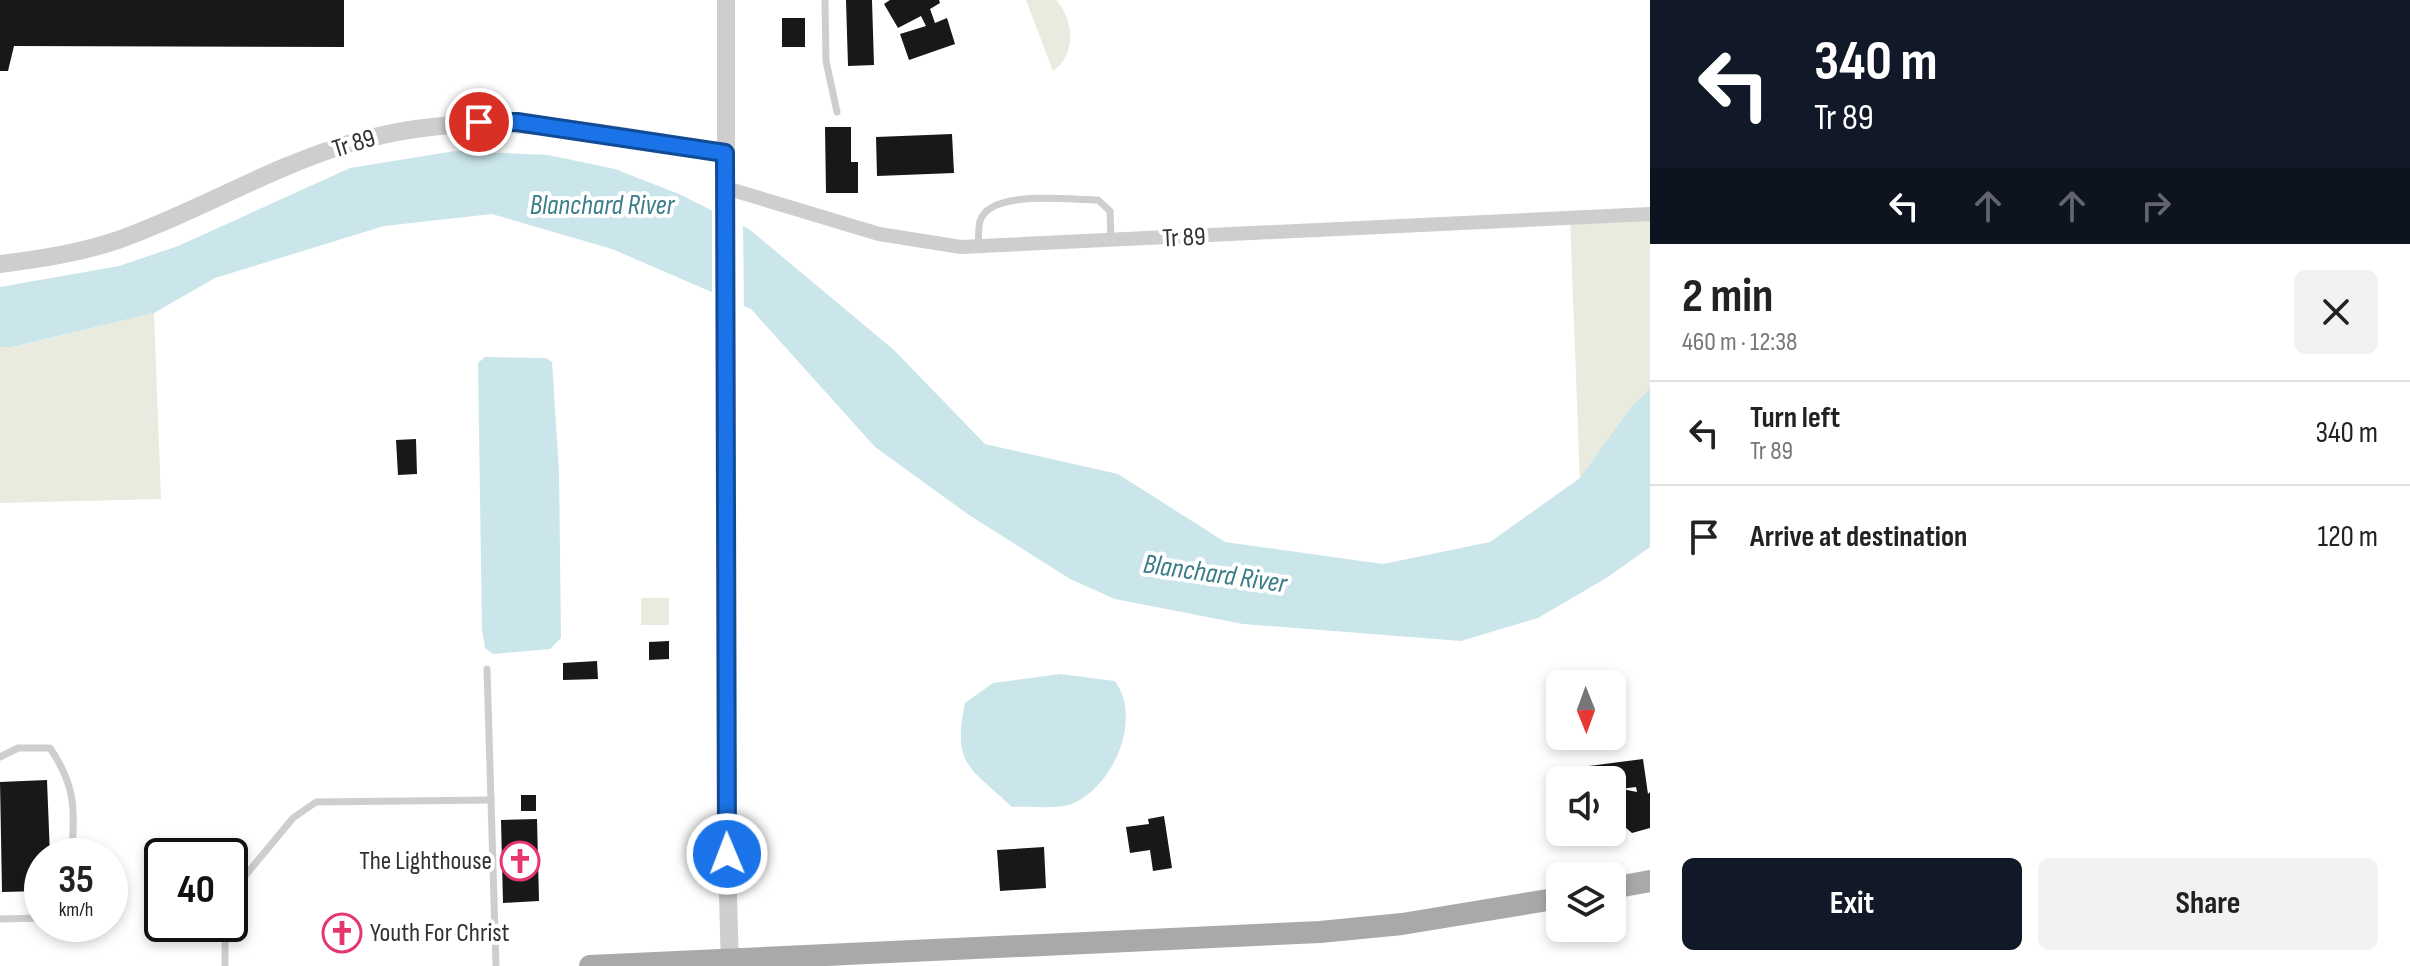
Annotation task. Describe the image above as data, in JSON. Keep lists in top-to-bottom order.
{
  "streets": {
    "street": ["Tr 89"]
  },
  "water": ["Blanchard River"],
  "places": {
    "church": ["The Lighthouse", "Youth For Christ"]
  },
  "north": "bottom",
  "page": {
    "turn": ["340 m", "Tr 89"],
    "heading": ["2 min", "460 m · 12:38"],
    "list": [
      {
        "name": "Turn left",
        "note": "Tr 89",
        "value": "340 m"
      },
      {
        "name": "Arrive at destination",
        "value": "120 m"
      }
    ],
    "speed": "35 km/h",
    "limit": "40",
    "buttons": ["Exit", "Share"]
  }
}
